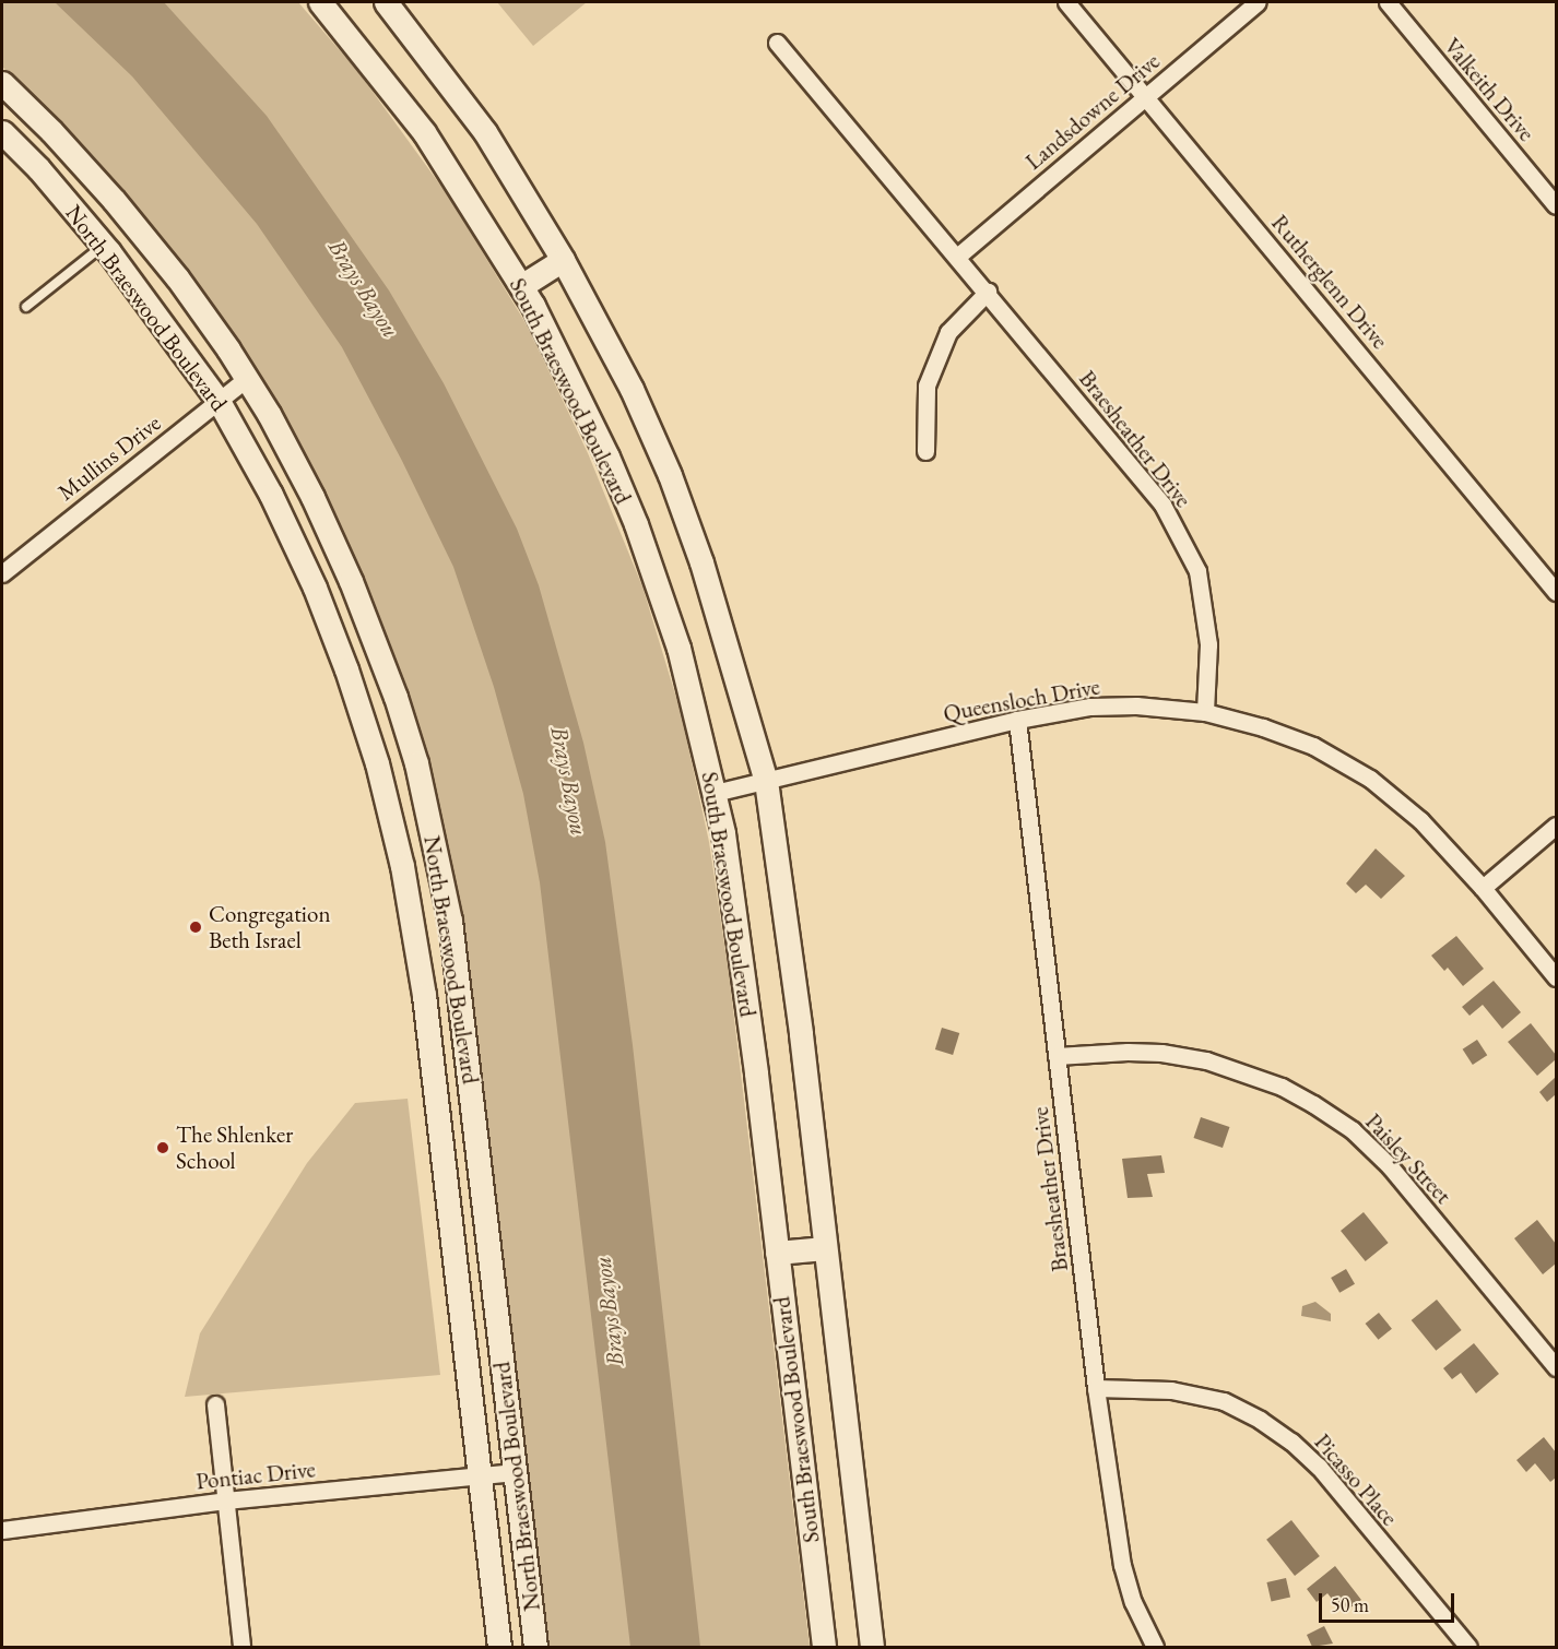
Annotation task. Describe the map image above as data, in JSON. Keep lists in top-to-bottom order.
{
  "streets": {
    "main road": ["North Braeswood Boulevard", "South Braeswood Boulevard"],
    "street": [
      "Valkeith Drive",
      "Landsdowne Drive",
      "Rutherglenn Drive",
      "Braesheather Drive",
      "Mullins Drive",
      "Queensloch Drive",
      "Paisley Street",
      "Pontiac Drive",
      "Picasso Place"
    ]
  },
  "crossings": [
    ["Landsdowne Drive", "Rutherglenn Drive"],
    ["Landsdowne Drive", "Braesheather Drive"],
    ["North Braeswood Boulevard", "Mullins Drive"],
    ["North Braeswood Boulevard", "Pontiac Drive"],
    ["South Braeswood Boulevard", "Queensloch Drive"],
    ["Braesheather Drive", "Queensloch Drive"],
    ["Braesheather Drive", "Paisley Street"],
    ["Braesheather Drive", "Picasso Place"]
  ],
  "water": ["Brays Bayou"],
  "places": ["Congregation Beth Israel", "The Shlenker School"],
  "scale_bar": "50 m"
}
